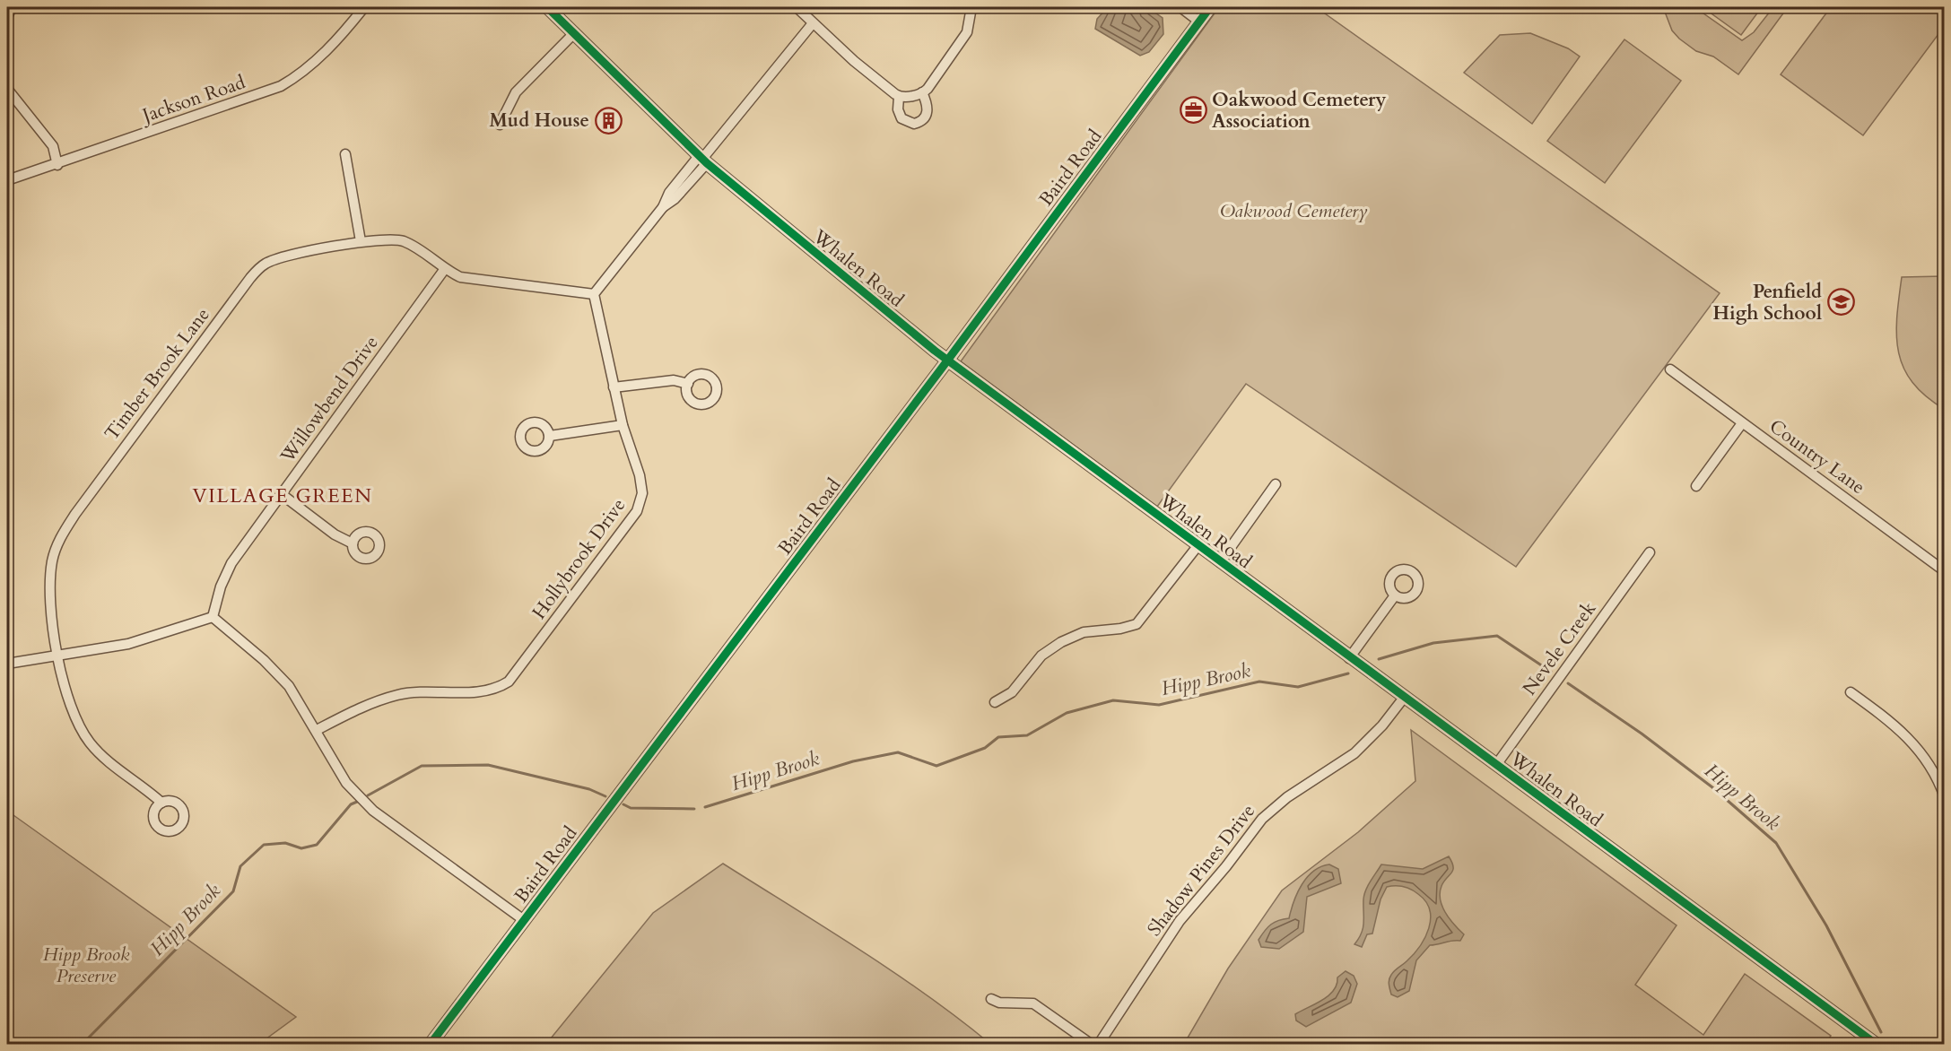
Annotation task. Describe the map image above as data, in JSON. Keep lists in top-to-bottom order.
{
  "streets": {
    "street": [
      "Jackson Road",
      "Baird Road",
      "Whalen Road",
      "Timber Brook Lane",
      "Willowbend Drive",
      "Country Lane",
      "Hollybrook Drive",
      "Nevele Creek",
      "Shadow Pines Drive"
    ]
  },
  "crossings": [
    ["Baird Road", "Whalen Road"],
    ["Whalen Road", "Nevele Creek"],
    ["Whalen Road", "Shadow Pines Drive"],
    ["Timber Brook Lane", "Willowbend Drive"],
    ["Timber Brook Lane", "Hollybrook Drive"]
  ],
  "districts": ["VILLAGE GREEN"],
  "water": ["Hipp Brook"],
  "parks": ["Oakwood Cemetery", "Hipp Brook Preserve"],
  "places": {
    "office": ["Oakwood Cemetery Association"],
    "building": ["Mud House"],
    "school or university": ["Penfield High School"]
  }
}
